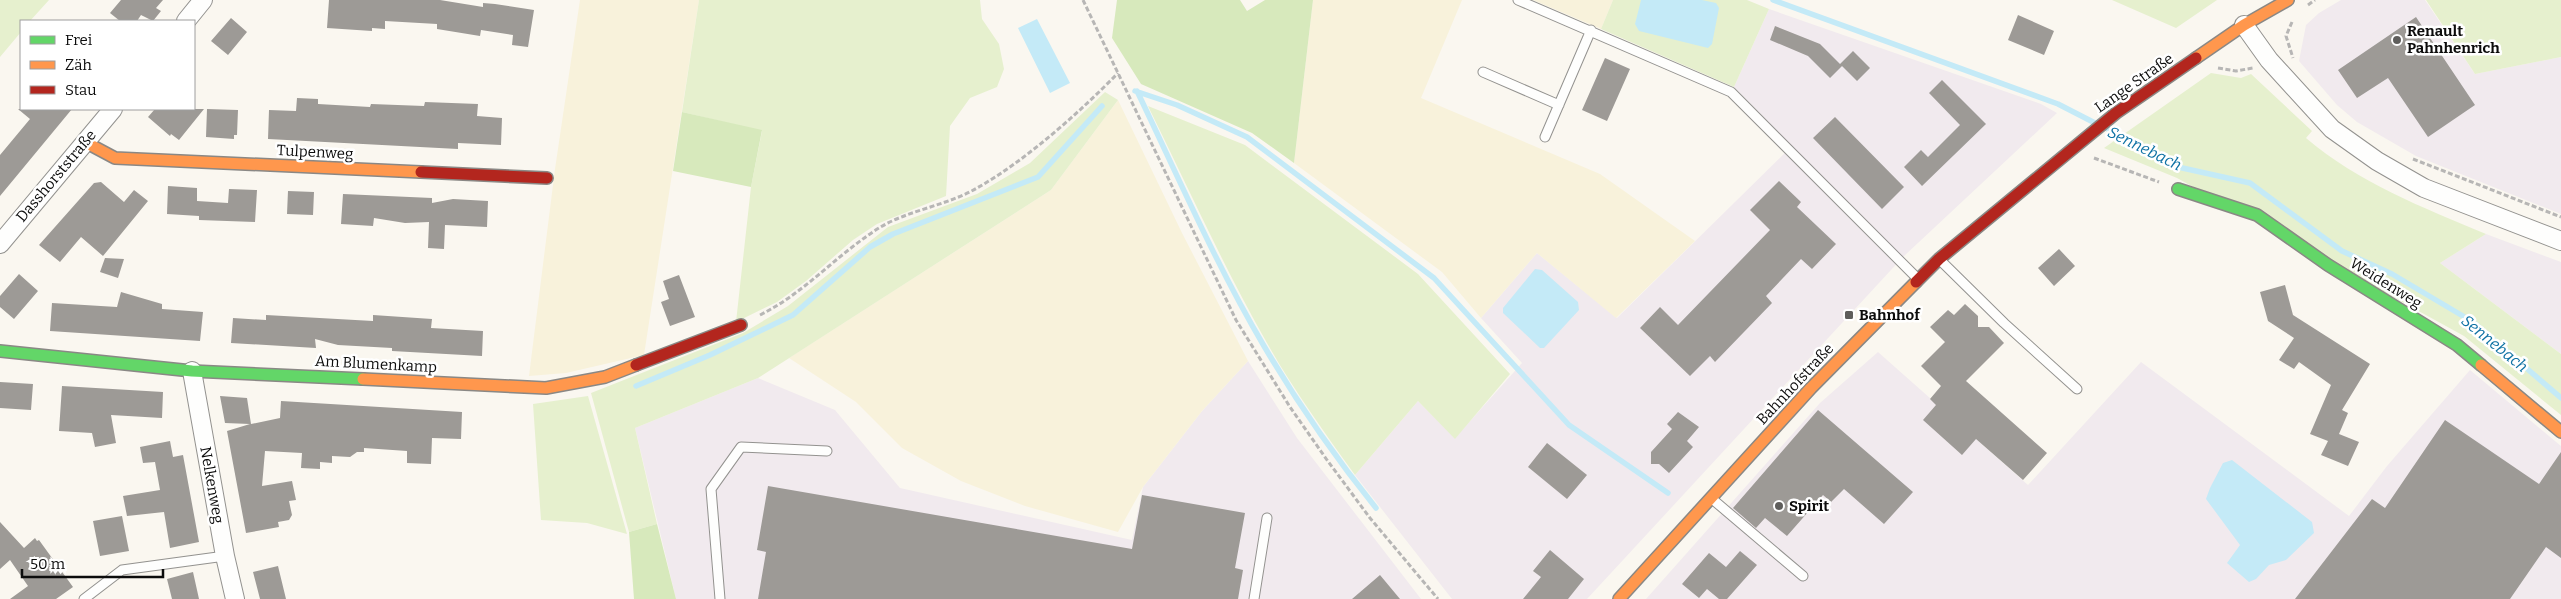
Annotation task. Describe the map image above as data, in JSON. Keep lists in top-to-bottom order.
{
  "streets": {
    "street": [
      "Lange Straße",
      "Tulpenweg",
      "Dasshorststraße",
      "Weidenweg",
      "Am Blumenkamp",
      "Bahnhofstraße",
      "Nelkenweg"
    ]
  },
  "crossings": [
    ["Lange Straße", "Bahnhofstraße"],
    ["Tulpenweg", "Dasshorststraße"],
    ["Am Blumenkamp", "Nelkenweg"]
  ],
  "water": ["Sennebach"],
  "places": {
    "other": ["Renault Pahnhenrich", "Spirit"],
    "transit": ["Bahnhof"]
  },
  "legend": ["Frei", "Zäh", "Stau"],
  "scale_bar": "50 m"
}
